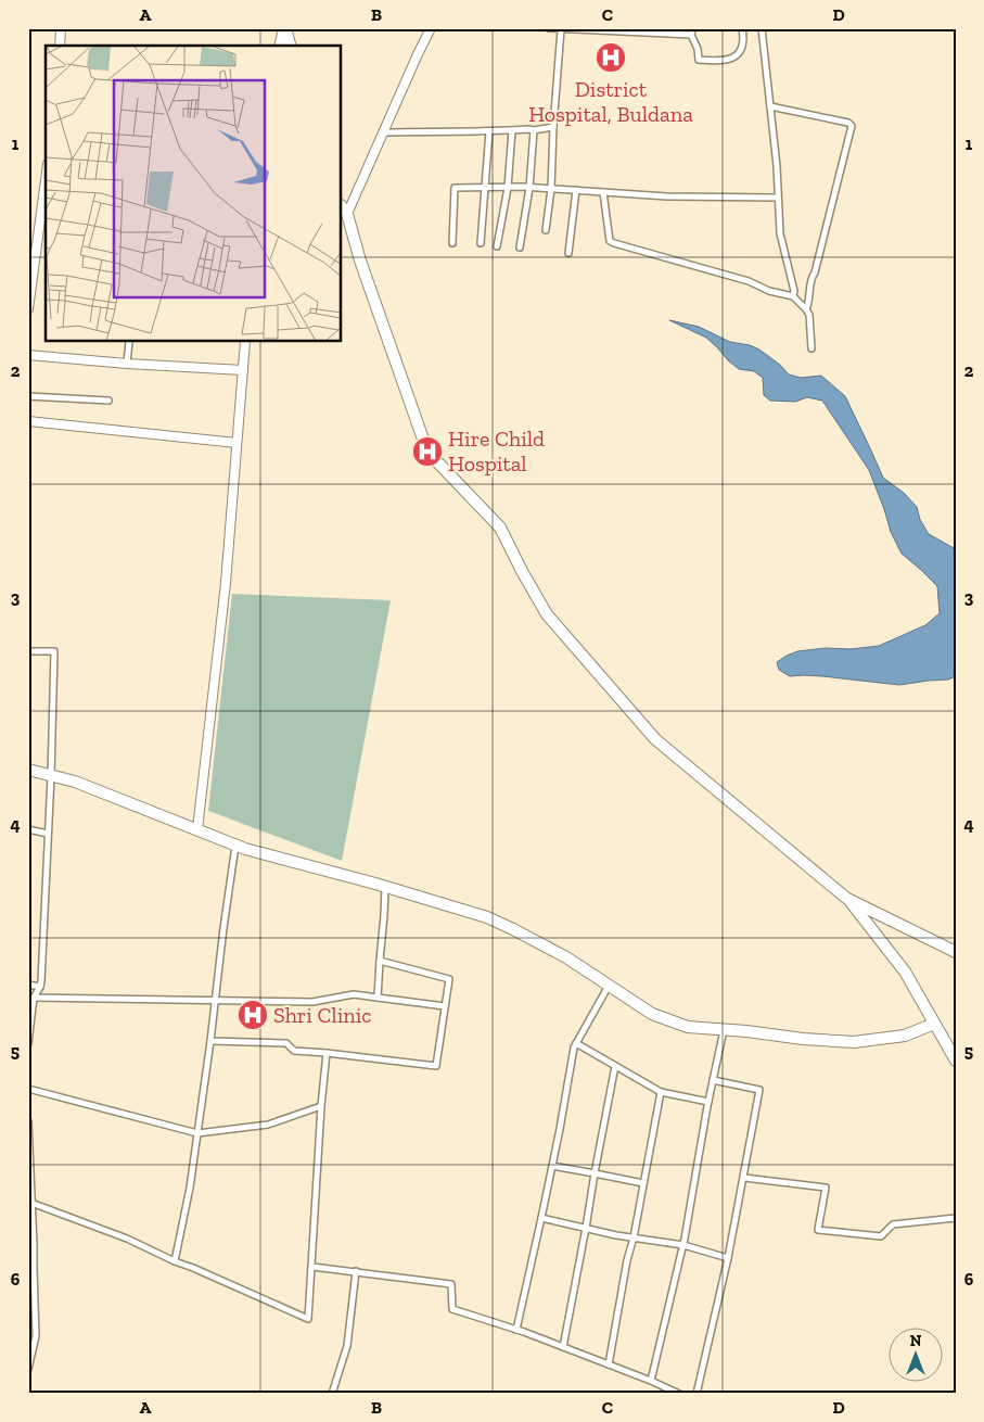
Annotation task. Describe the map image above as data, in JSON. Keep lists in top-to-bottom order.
{
  "places": {
    "hospital": ["District Hospital, Buldana", "Hire Child Hospital", "Shri Clinic"]
  },
  "north": "top",
  "grid": {
    "columns": [
      "A",
      "B",
      "C",
      "D"
    ],
    "rows": [
      "1",
      "2",
      "3",
      "4",
      "5",
      "6"
    ]
  }
}
